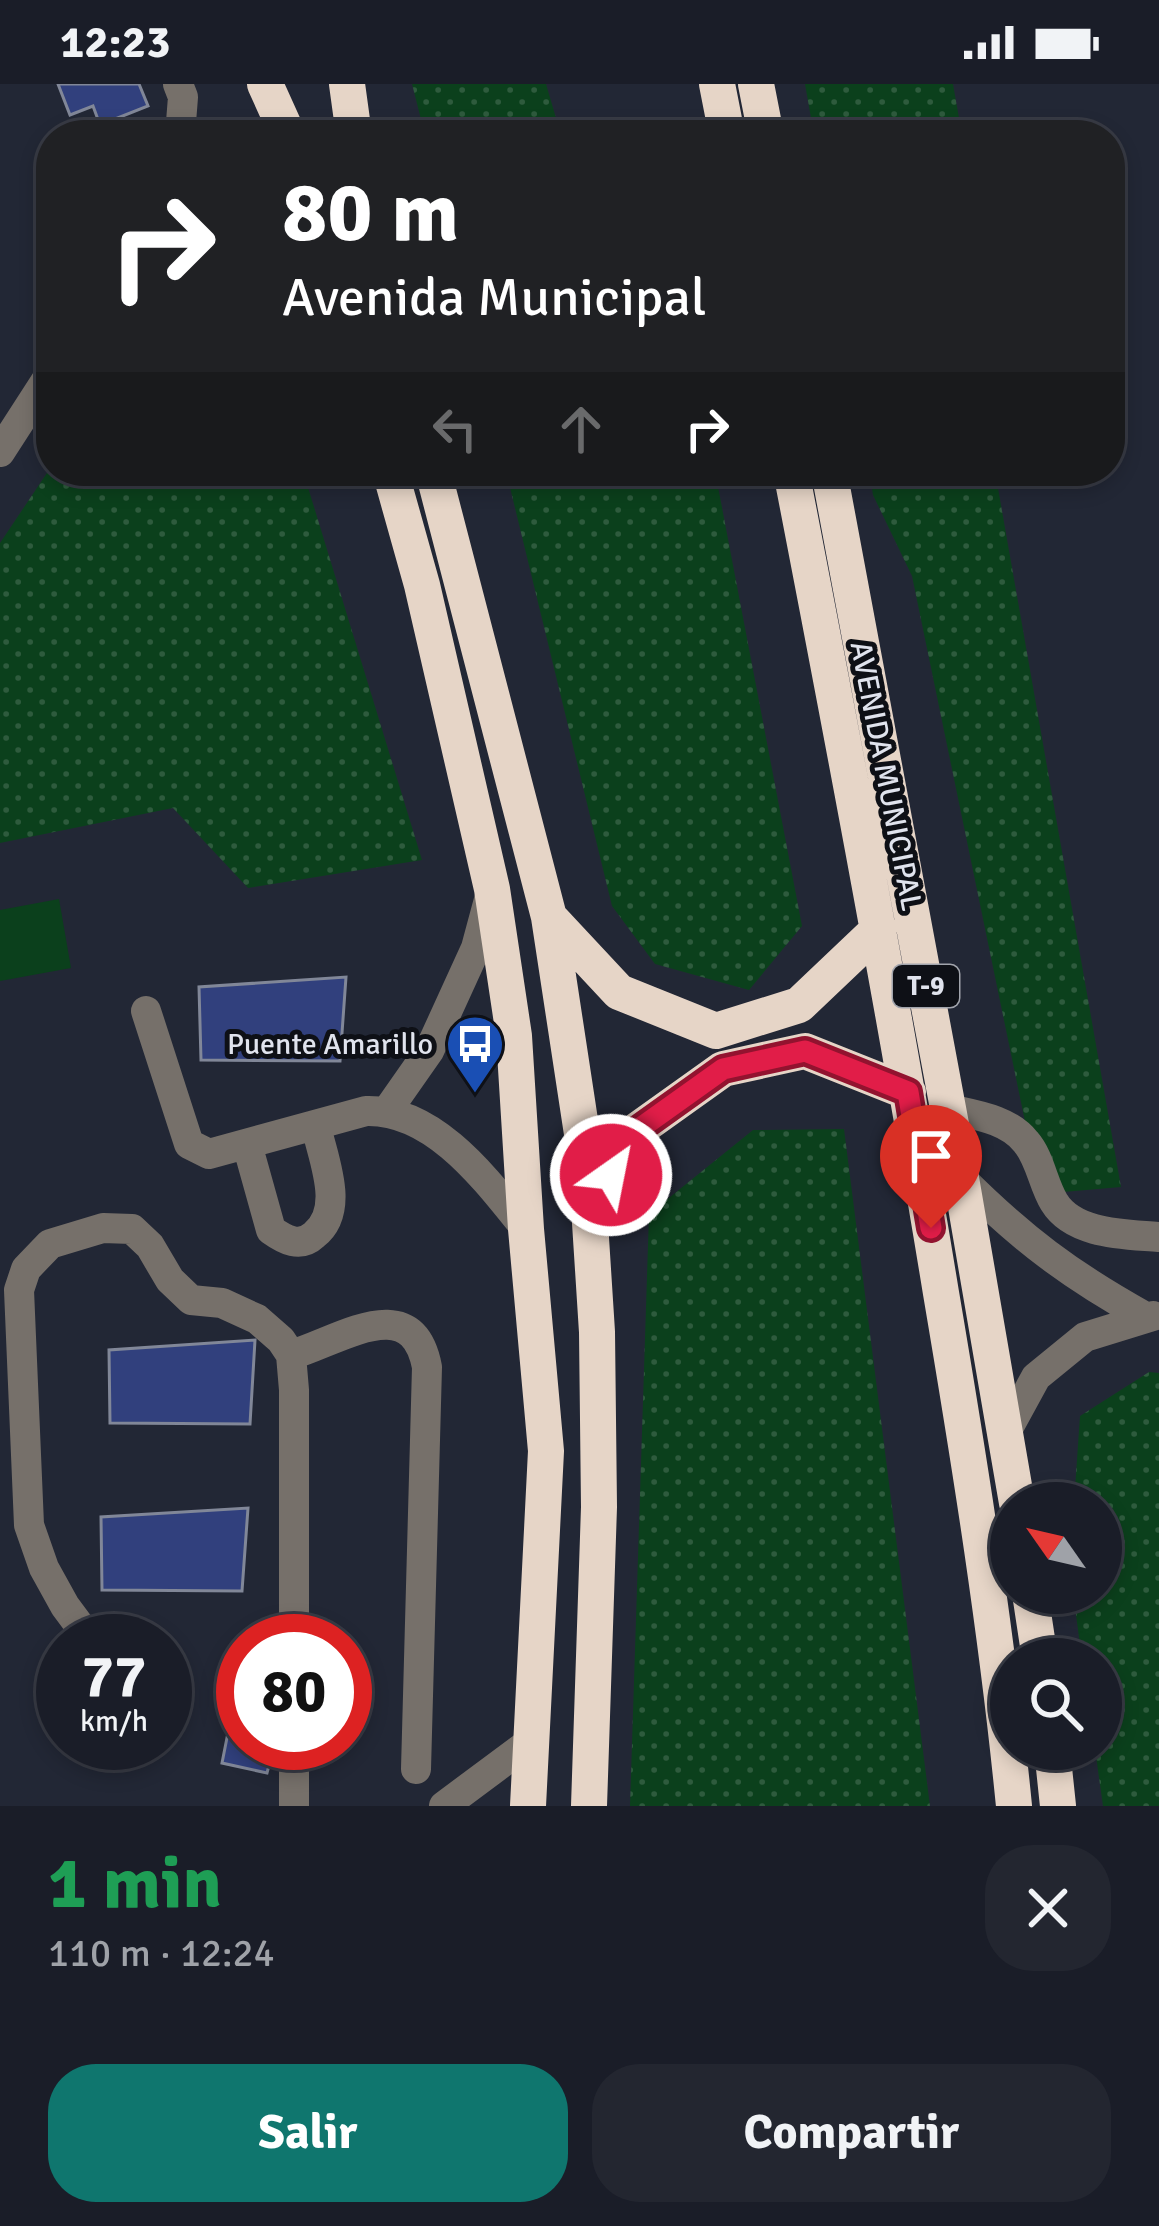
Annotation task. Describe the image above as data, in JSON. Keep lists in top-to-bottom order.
{
  "streets": {
    "highway": ["AVENIDA MUNICIPAL", "T-9"]
  },
  "places": {
    "bus stop": ["Puente Amarillo"]
  },
  "north": "top left",
  "page": {
    "status": "12:23",
    "turn": ["80 m", "Avenida Municipal"],
    "speed": "77 km/h",
    "limit": "80",
    "heading": ["1 min", "110 m · 12:24"],
    "buttons": ["Salir", "Compartir"]
  }
}
